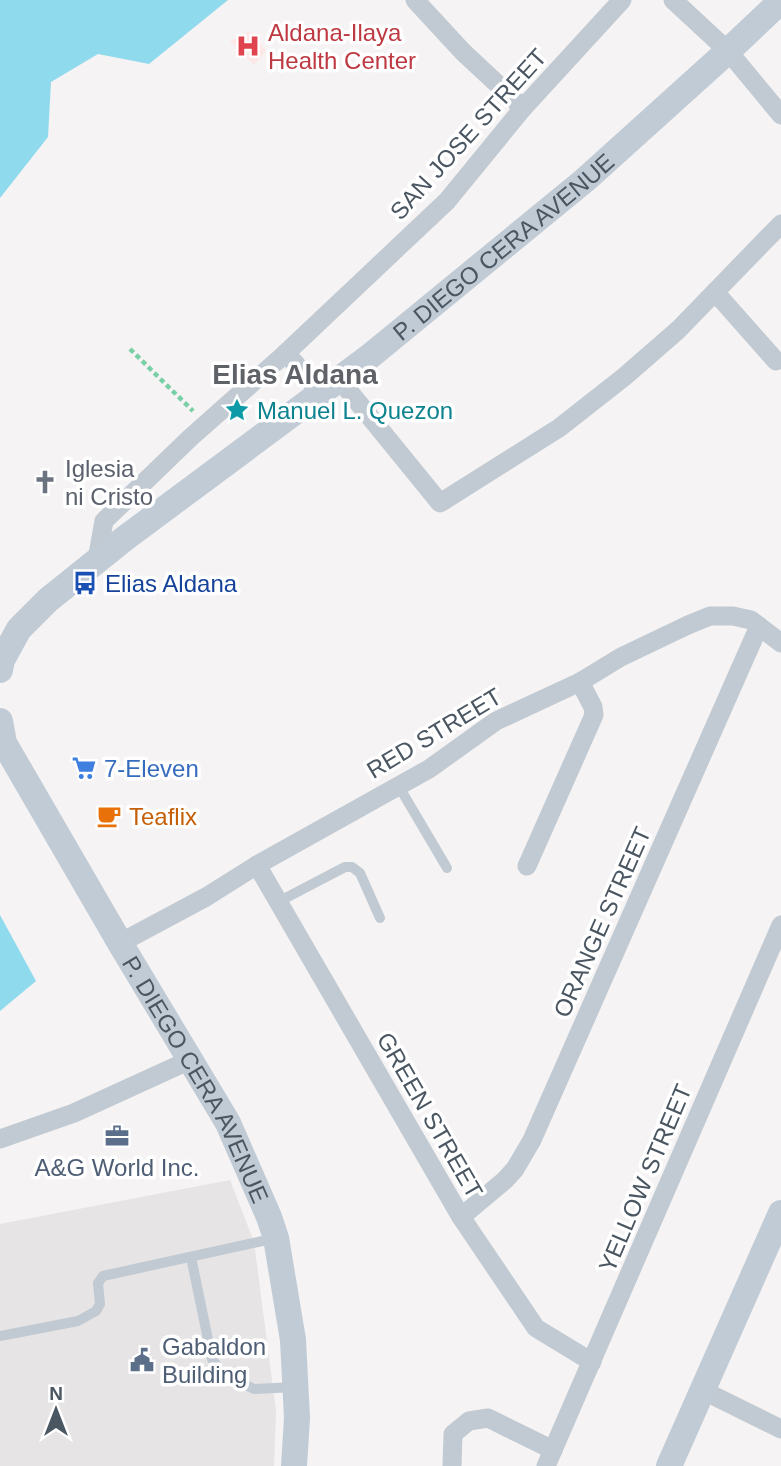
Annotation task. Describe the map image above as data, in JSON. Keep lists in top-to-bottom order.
{
  "streets": {
    "main road": ["P. DIEGO CERA AVENUE"],
    "street": [
      "SAN JOSE STREET",
      "RED STREET",
      "ORANGE STREET",
      "GREEN STREET",
      "YELLOW STREET"
    ]
  },
  "crossings": [
    ["SAN JOSE STREET", "P. DIEGO CERA AVENUE"],
    ["P. DIEGO CERA AVENUE", "RED STREET"],
    ["RED STREET", "ORANGE STREET"],
    ["RED STREET", "GREEN STREET"],
    ["ORANGE STREET", "GREEN STREET"],
    ["GREEN STREET", "YELLOW STREET"]
  ],
  "districts": ["Elias Aldana"],
  "places": {
    "hospital": ["Aldana-Ilaya Health Center"],
    "place": ["Manuel L. Quezon"],
    "church": ["Iglesia ni Cristo"],
    "bus stop": ["Elias Aldana"],
    "supermarket": ["7-Eleven"],
    "cafe": ["Teaflix"],
    "office": ["A&G World Inc."],
    "public building": ["Gabaldon Building"]
  },
  "north": "top"
}
